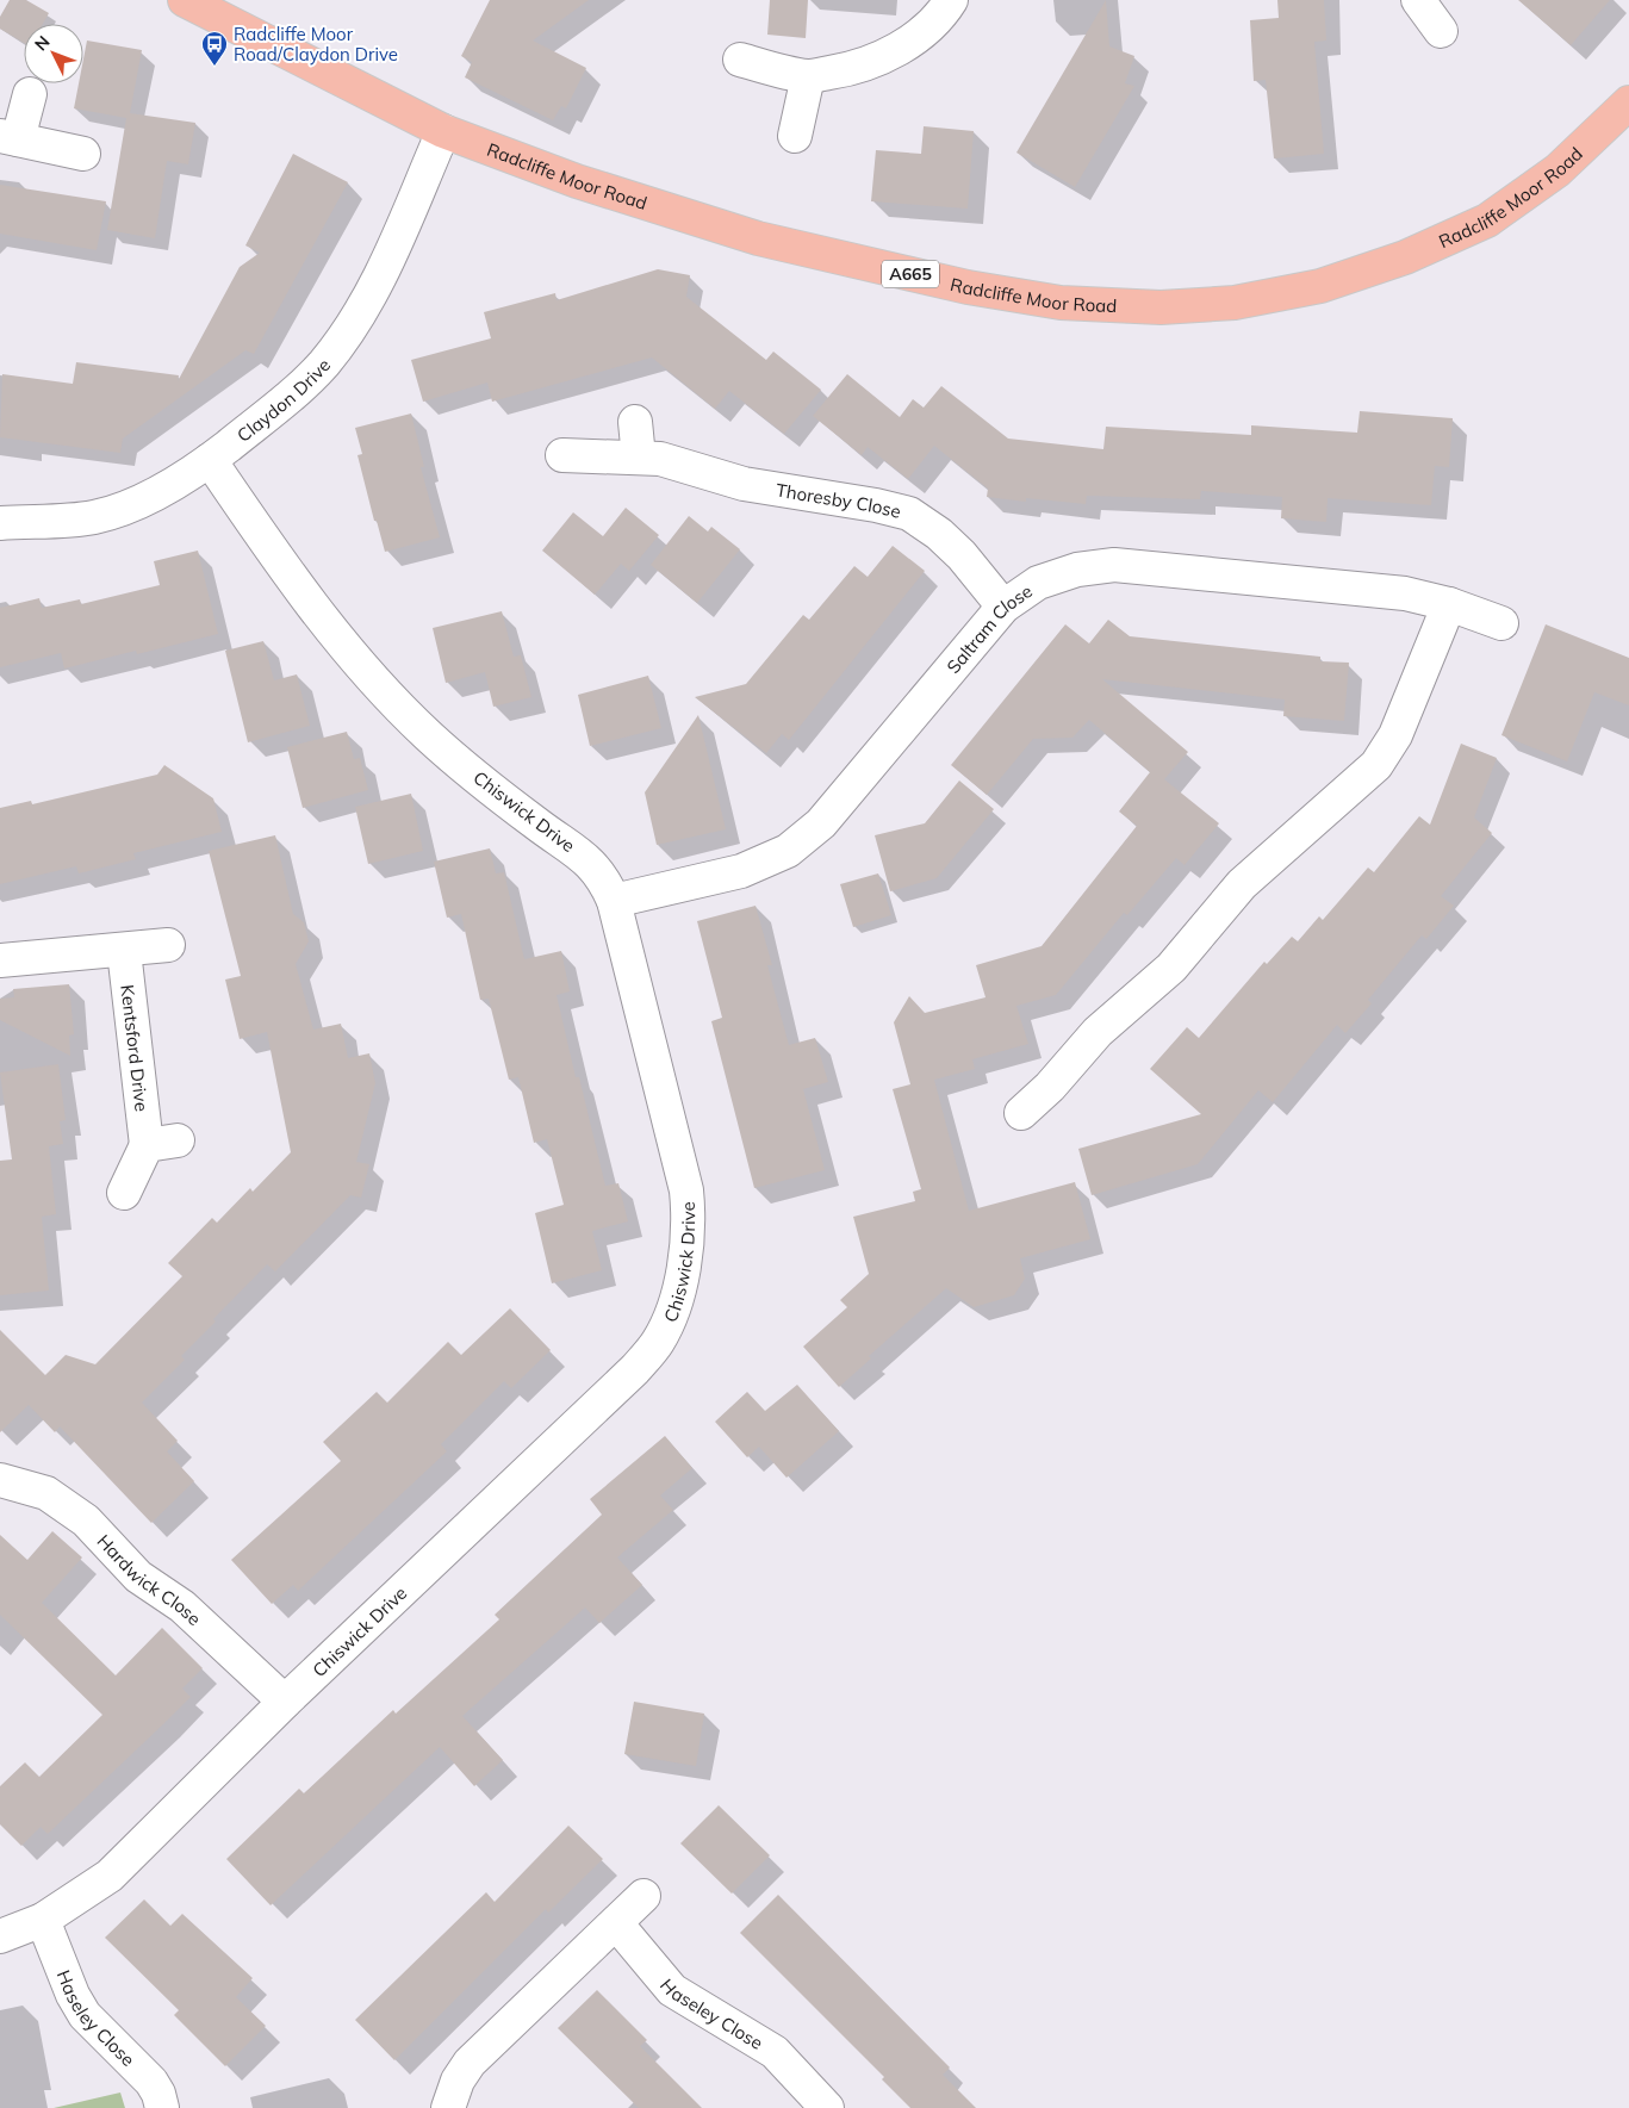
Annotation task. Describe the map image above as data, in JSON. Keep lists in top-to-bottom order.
{
  "streets": {
    "main road": ["Radcliffe Moor Road", "A665"],
    "street": [
      "Claydon Drive",
      "Thoresby Close",
      "Saltram Close",
      "Chiswick Drive",
      "Kentsford Drive",
      "Hardwick Close",
      "Haseley Close"
    ]
  },
  "crossings": [
    ["Radcliffe Moor Road", "Claydon Drive"],
    ["Claydon Drive", "Chiswick Drive"],
    ["Thoresby Close", "Saltram Close"],
    ["Saltram Close", "Chiswick Drive"],
    ["Chiswick Drive", "Hardwick Close"],
    ["Chiswick Drive", "Haseley Close"]
  ],
  "places": {
    "bus stop": ["Radcliffe Moor Road/Claydon Drive"]
  },
  "north": "top left"
}
